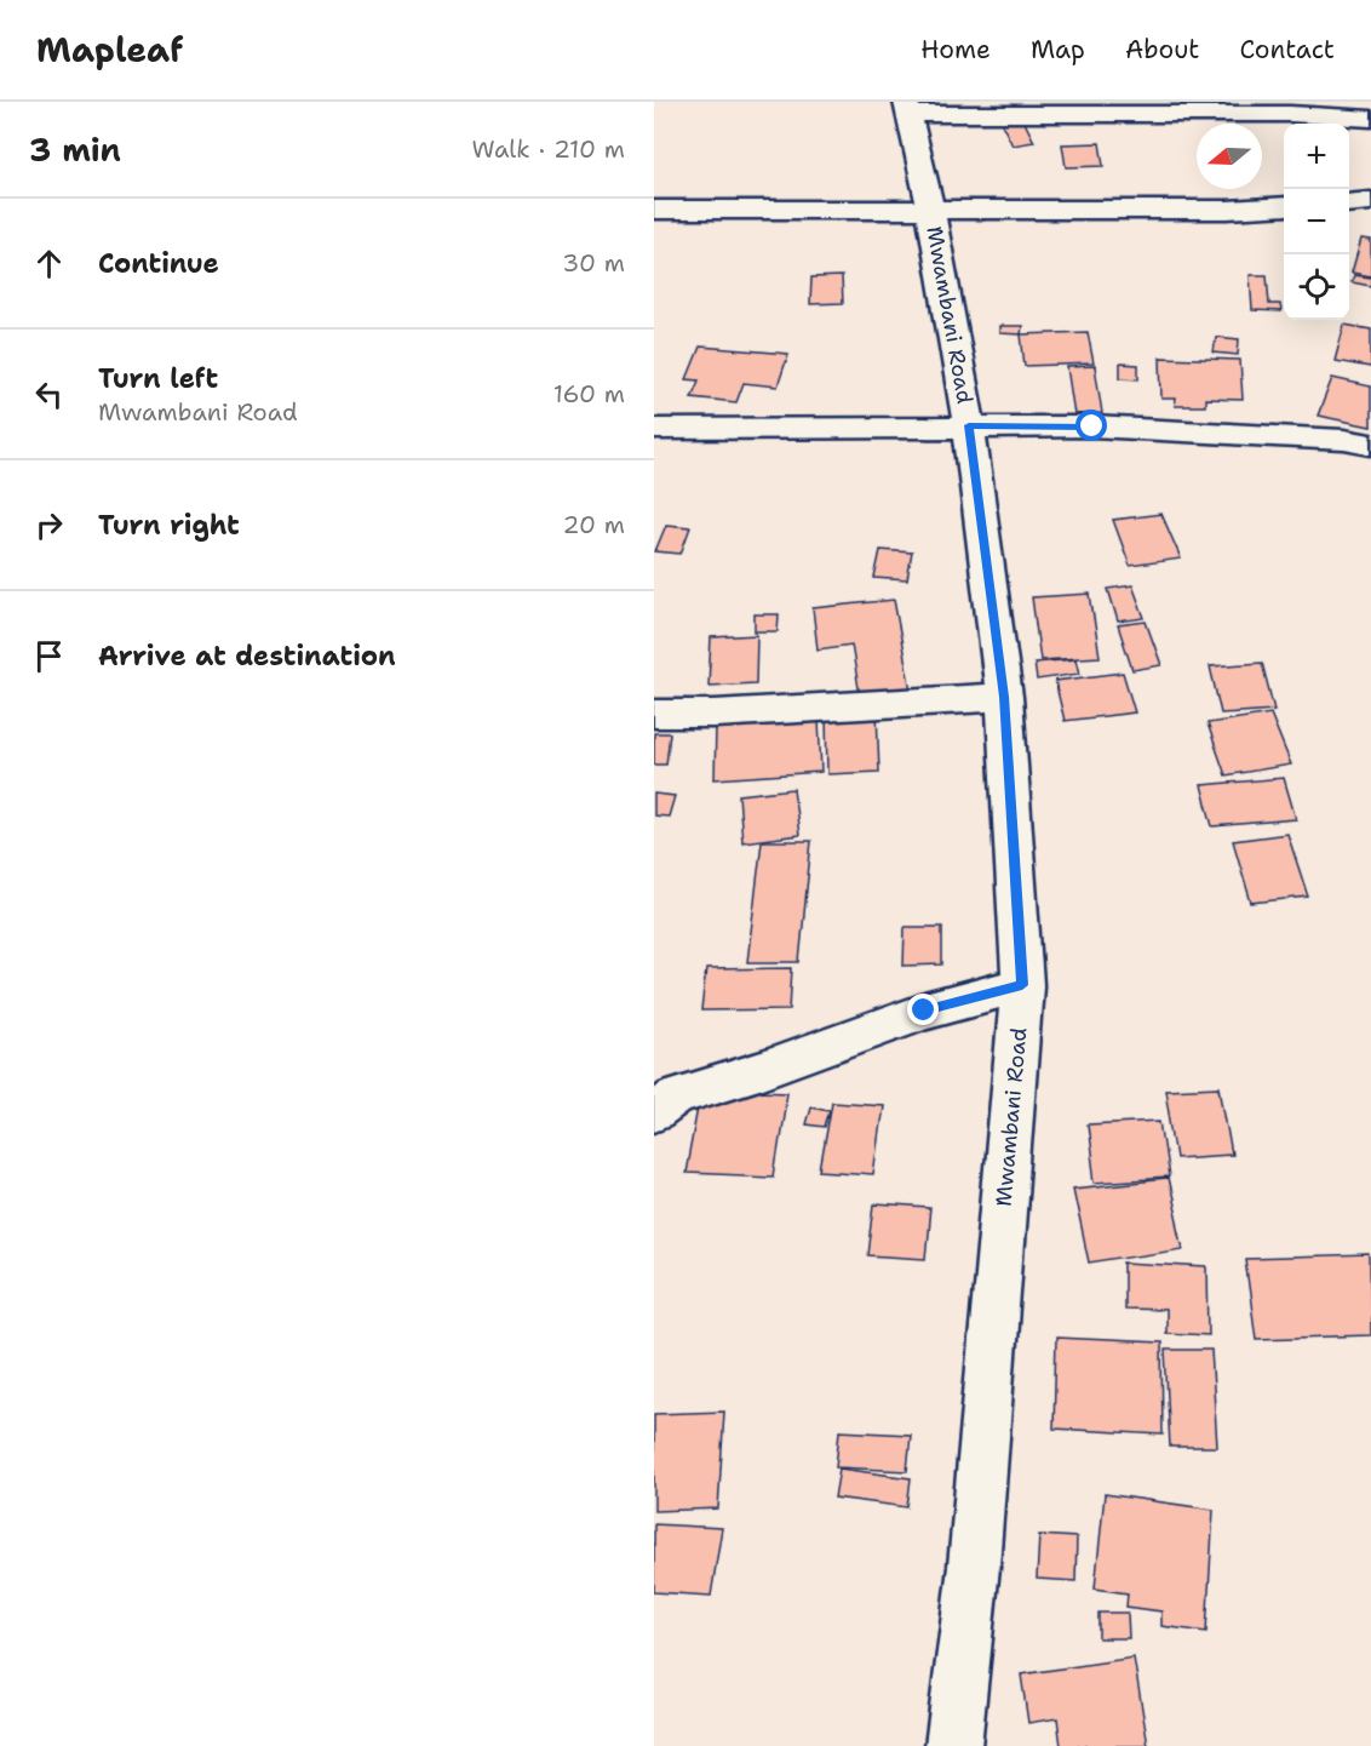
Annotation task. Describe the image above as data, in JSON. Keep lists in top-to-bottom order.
{
  "streets": {
    "street": ["Mwambani Road"]
  },
  "north": "left",
  "page": {
    "header": "Mapleaf",
    "nav": [
      "Home",
      "Map",
      "About",
      "Contact"
    ],
    "heading": ["3 min", "Walk · 210 m"],
    "map_buttons": ["+", "−"],
    "list": [
      ["Continue", "30 m"],
      ["Turn left", "Mwambani Road", "160 m"],
      ["Turn right", "20 m"],
      "Arrive at destination"
    ]
  }
}
